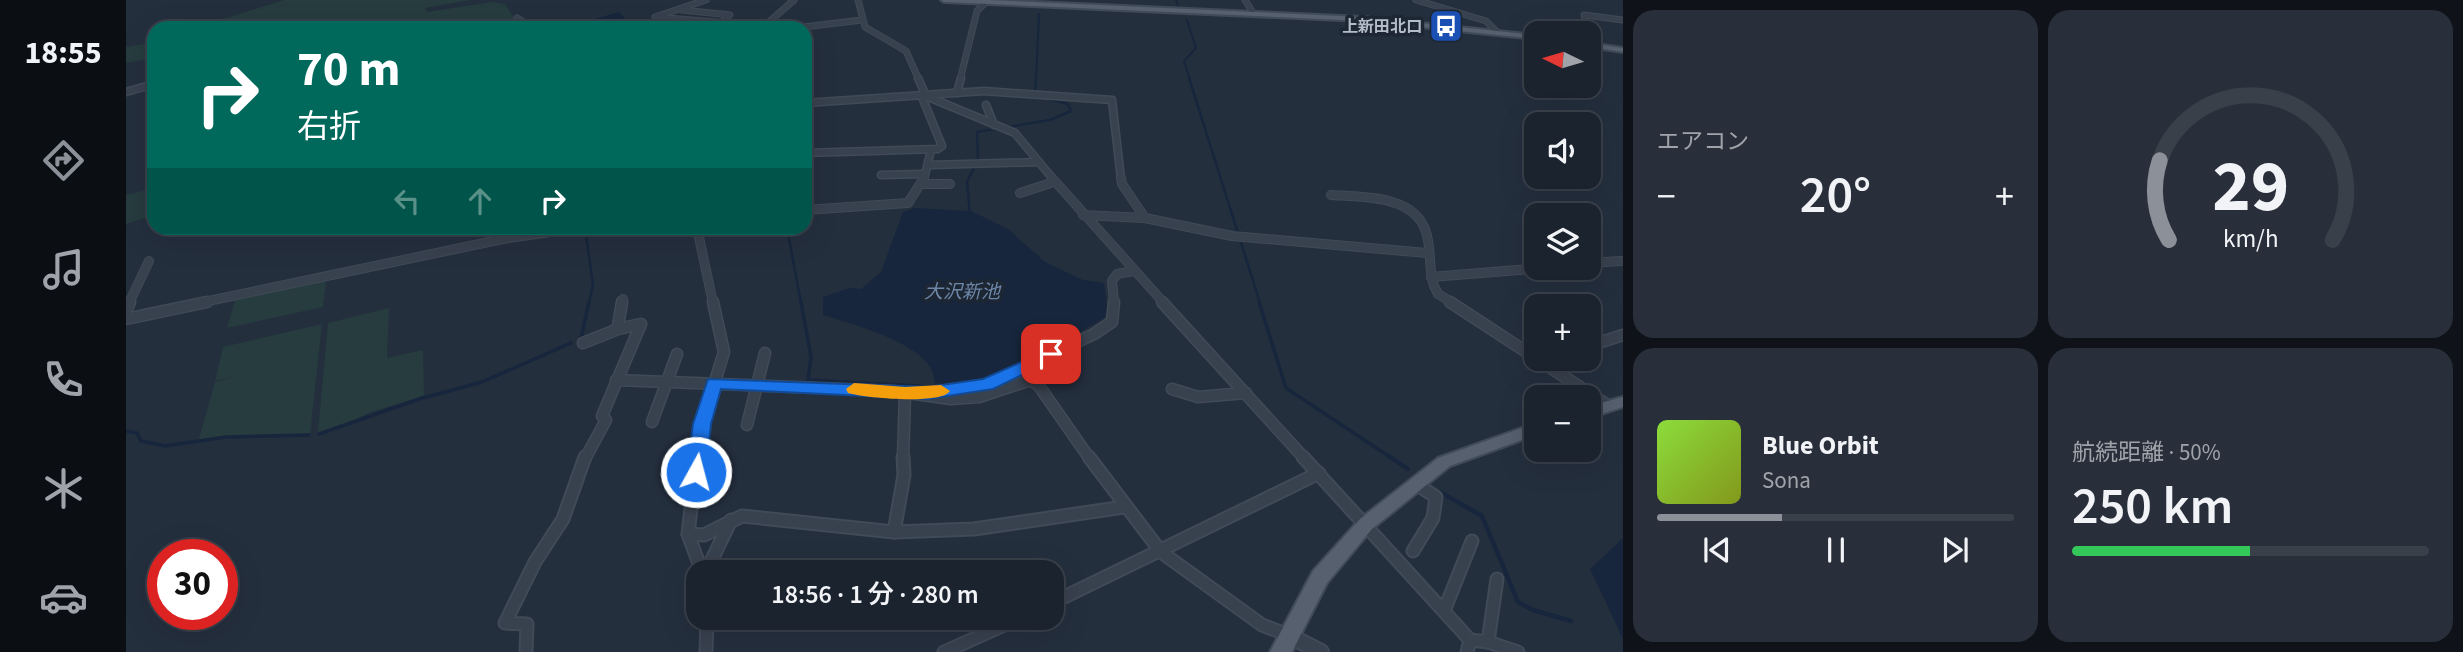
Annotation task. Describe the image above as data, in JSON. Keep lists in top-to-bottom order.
{
  "water": ["大沢新池"],
  "places": {
    "bus stop": ["上新田北口"]
  },
  "north": "left",
  "page": {
    "tabs": "18:55",
    "tile": [
      "エアコン",
      ["航続距離 · 50%", "250 km"]
    ],
    "map_buttons": ["+", "−"],
    "turn": ["70 m", "右折"],
    "heat": ["−", "20°", "+"],
    "song": ["Blue Orbit", "Sona"],
    "limit": "30",
    "trip": "18:56 · 1 分 · 280 m",
    "gauge": ["29", "km/h"]
  }
}
